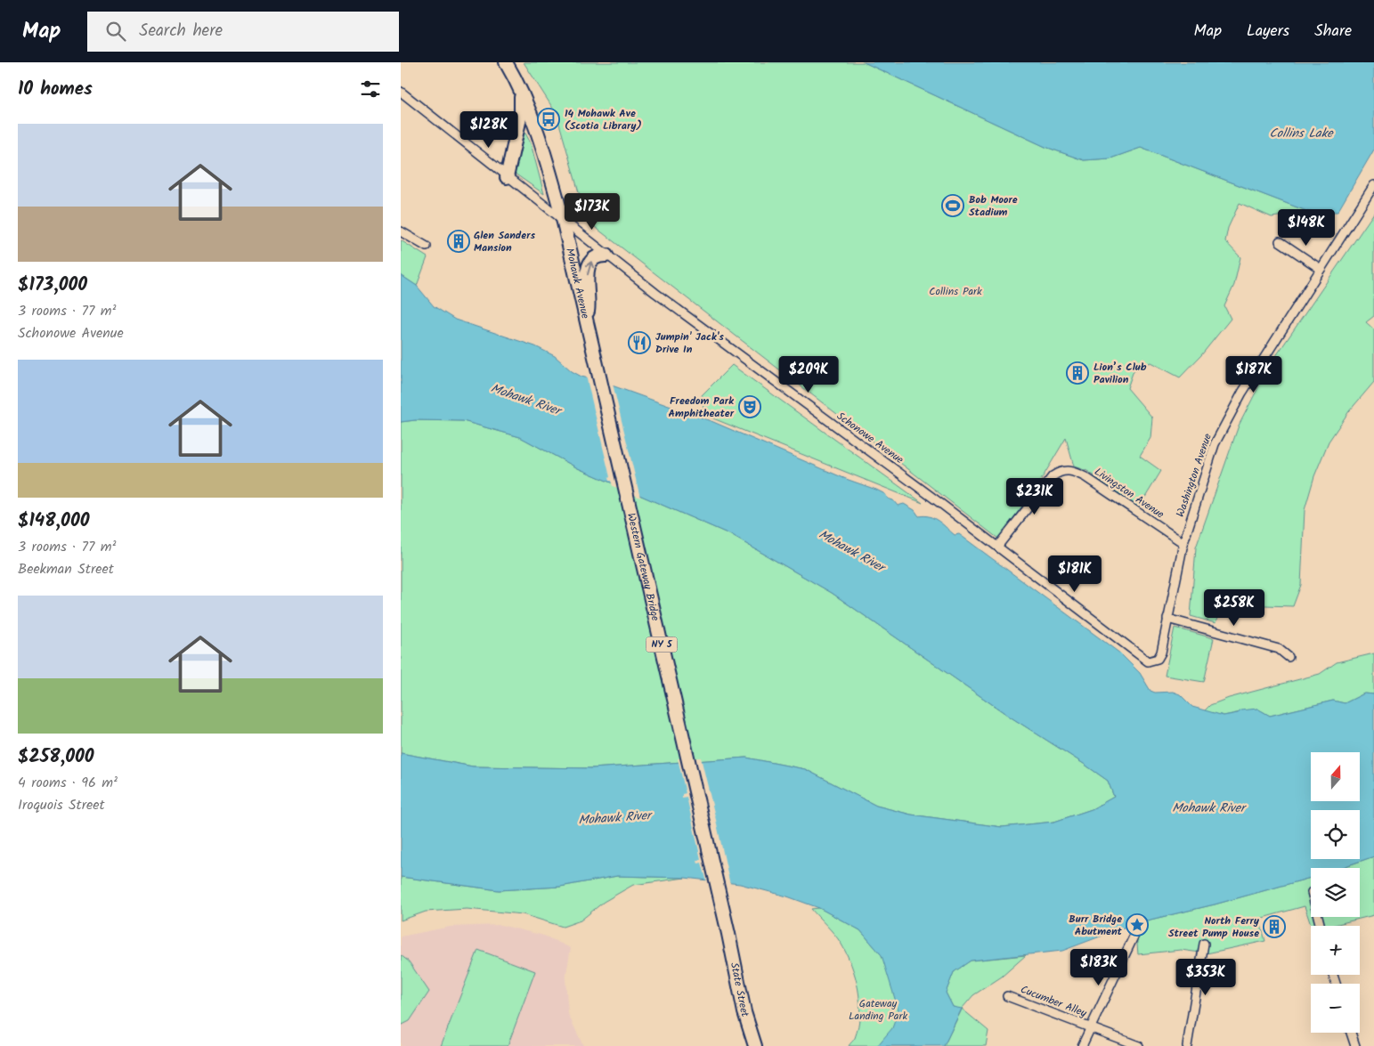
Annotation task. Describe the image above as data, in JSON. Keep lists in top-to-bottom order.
{
  "streets": {
    "main road": [
      "Mohawk Avenue",
      "Western Gateway Bridge",
      "NY 5",
      "State Street"
    ],
    "street": [
      "Schonowe Avenue",
      "Washington Avenue",
      "Livingston Avenue",
      "Cucumber Alley"
    ]
  },
  "crossings": [
    ["Mohawk Avenue", "Schonowe Avenue"],
    ["Mohawk Avenue", "Western Gateway Bridge"],
    ["Schonowe Avenue", "Washington Avenue"],
    ["Schonowe Avenue", "Livingston Avenue"],
    ["Washington Avenue", "Livingston Avenue"],
    ["Western Gateway Bridge", "State Street"]
  ],
  "water": ["Collins Lake", "Mohawk River"],
  "parks": ["Collins Park", "Gateway Landing Park"],
  "places": {
    "bus stop": ["14 Mohawk Ave (Scotia Library)"],
    "sports": ["Bob Moore Stadium"],
    "building": ["Glen Sanders Mansion", "Lion’s Club Pavilion", "North Ferry Street Pump House"],
    "restaurant": ["Jumpin' Jack's Drive In"],
    "theatre": ["Freedom Park Amphitheater"],
    "place": ["Burr Bridge Abutment"]
  },
  "north": "top",
  "page": {
    "header": "Map",
    "search": "Search here",
    "nav": ["Map", "Layers", "Share"],
    "heading": "10 homes",
    "price": [
      "$128K",
      "$173K",
      "$148K",
      "$209K",
      "$187K",
      "$231K",
      "$181K",
      "$258K",
      "$183K",
      "$353K"
    ],
    "list": [
      {
        "name": "$173,000",
        "note": "3 rooms · 77 m² · Schonowe Avenue"
      },
      {
        "name": "$148,000",
        "note": "3 rooms · 77 m² · Beekman Street"
      },
      {
        "name": "$258,000",
        "note": "4 rooms · 96 m² · Iroquois Street"
      }
    ],
    "map_buttons": ["+", "−"]
  }
}
